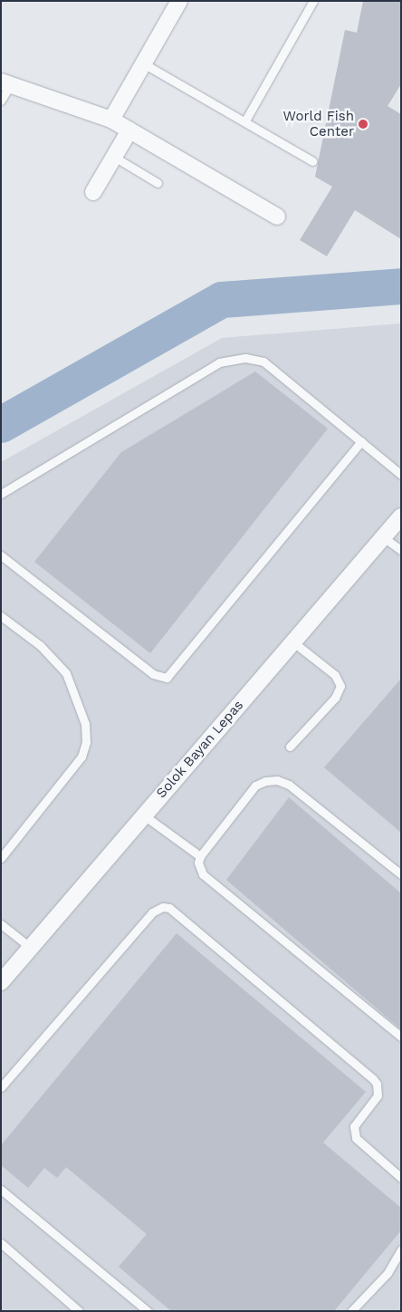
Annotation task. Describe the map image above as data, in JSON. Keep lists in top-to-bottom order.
{
  "streets": {
    "street": ["Solok Bayan Lepas"]
  },
  "places": ["World Fish Center"]
}
